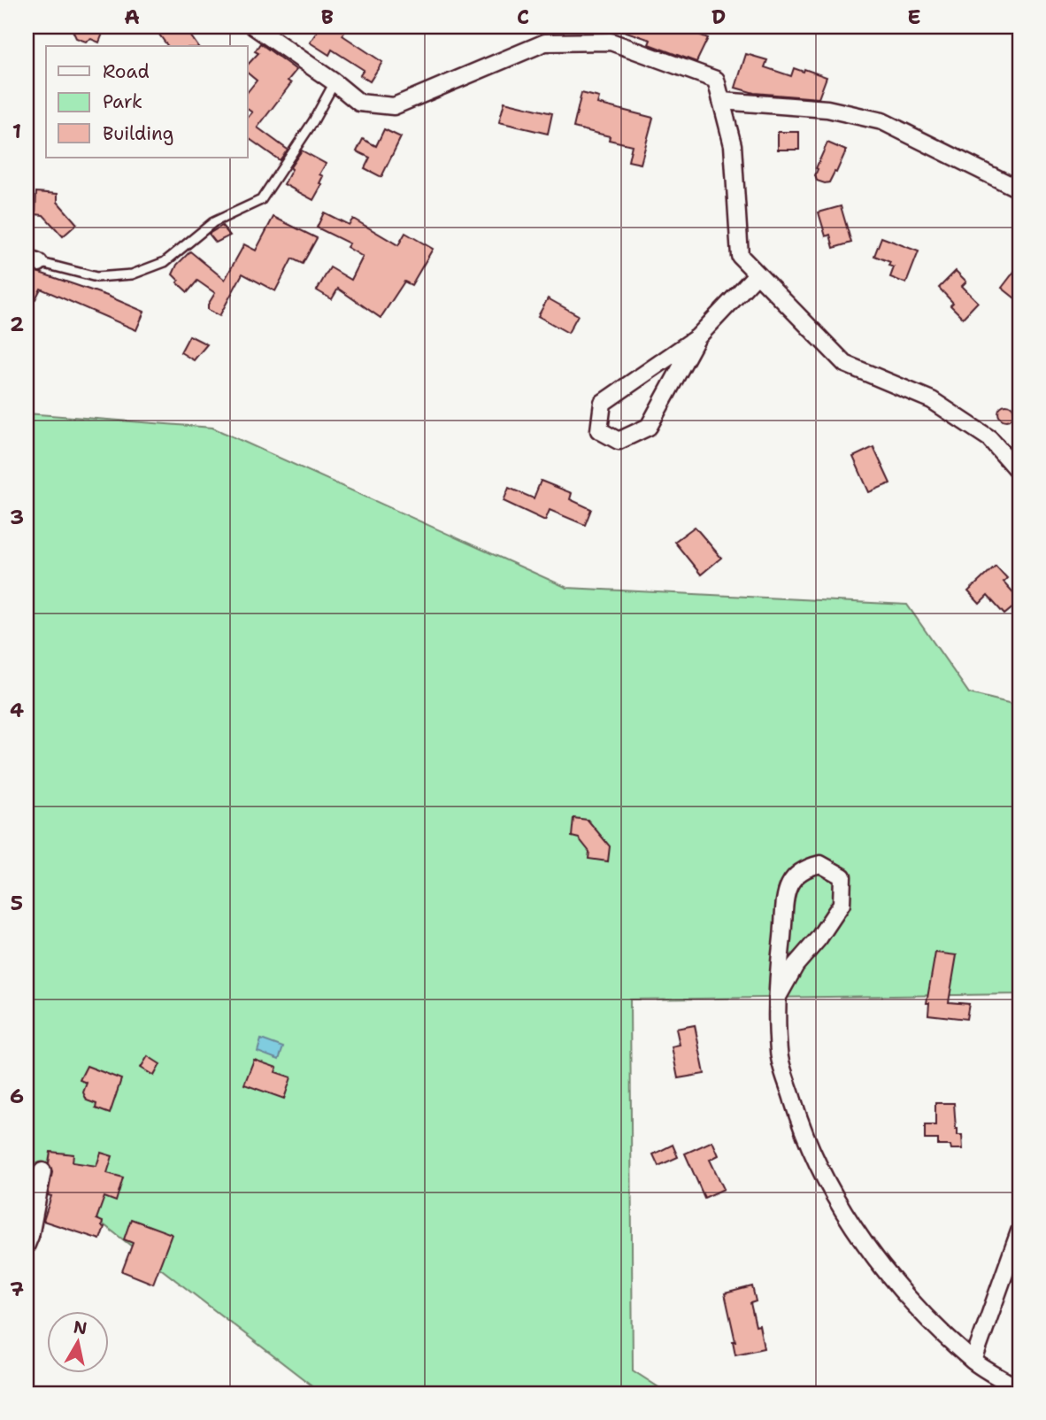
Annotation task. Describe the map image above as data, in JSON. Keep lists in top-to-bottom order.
{
  "legend": ["Road", "Park", "Building"],
  "north": "top",
  "grid": {
    "columns": [
      "A",
      "B",
      "C",
      "D",
      "E"
    ],
    "rows": [
      "1",
      "2",
      "3",
      "4",
      "5",
      "6",
      "7"
    ]
  }
}
